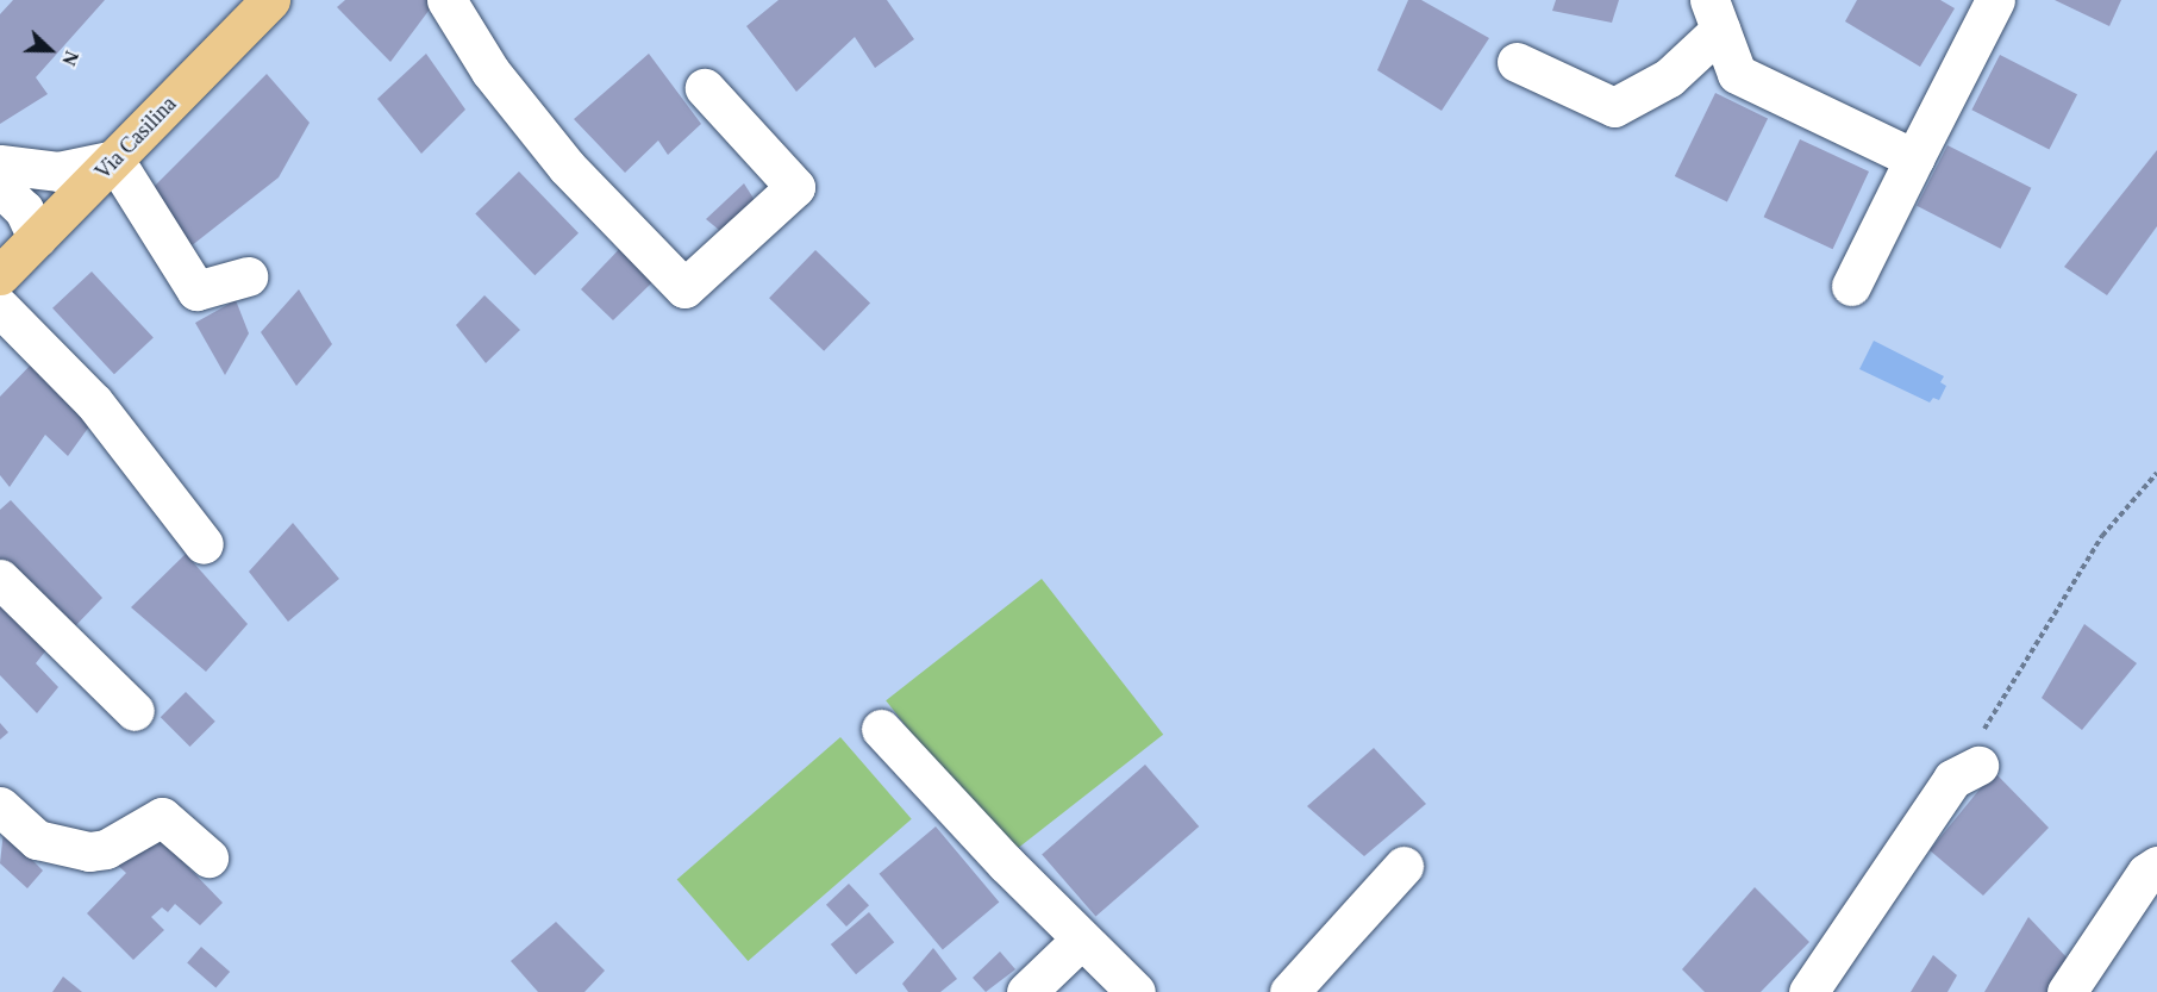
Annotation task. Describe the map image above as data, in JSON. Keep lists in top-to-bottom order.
{
  "streets": {
    "main road": ["Via Casilina"]
  },
  "north": "right"
}
